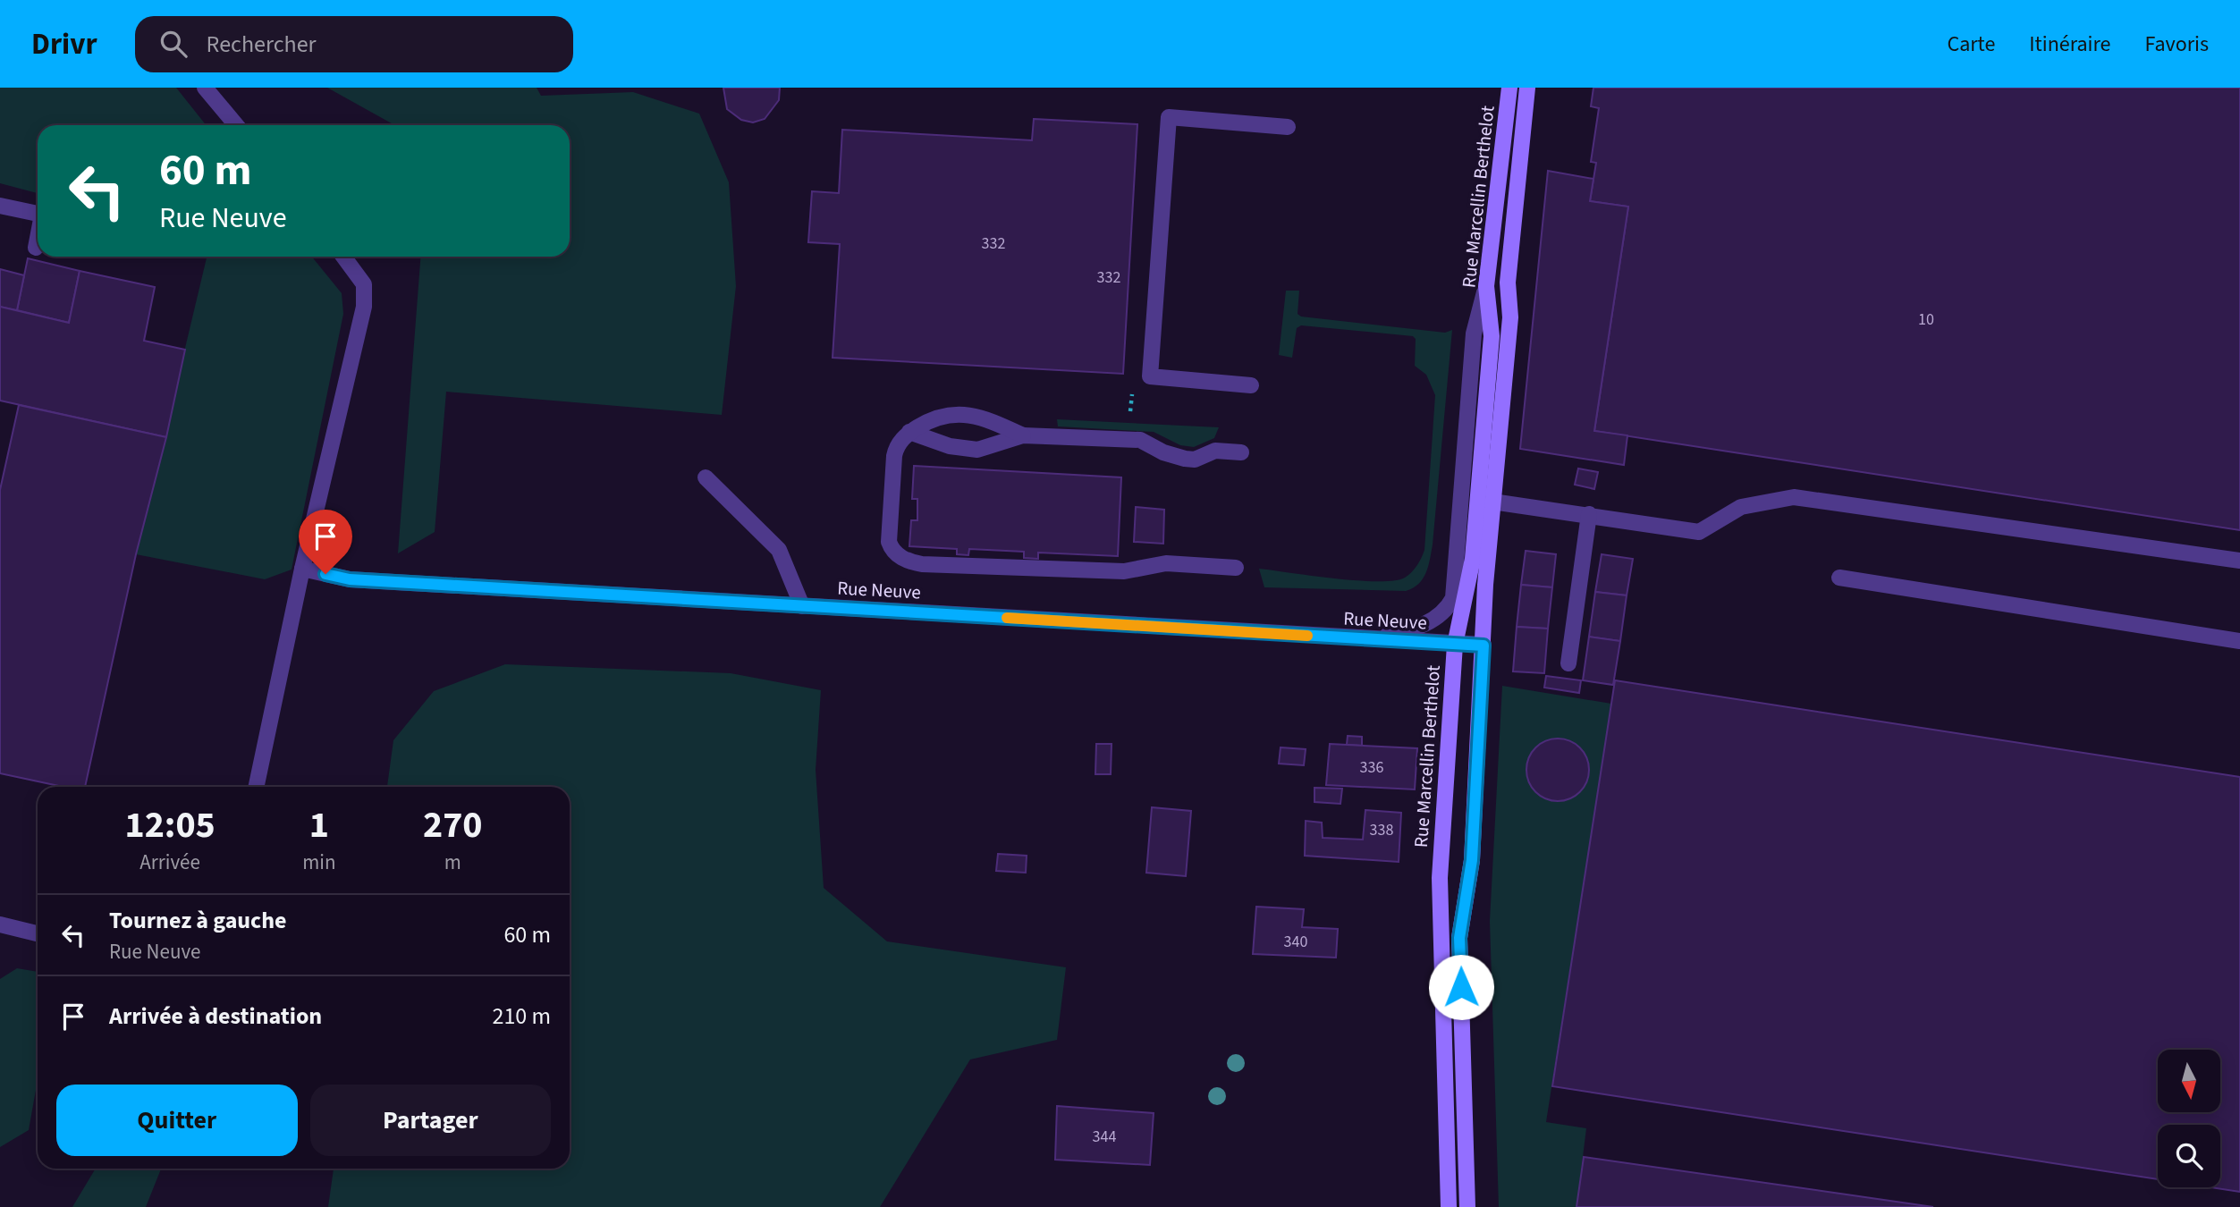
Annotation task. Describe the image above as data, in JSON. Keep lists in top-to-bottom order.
{
  "streets": {
    "main road": ["Rue Marcellin Berthelot"],
    "lane": ["Rue Neuve"]
  },
  "crossings": [
    ["Rue Marcellin Berthelot", "Rue Neuve"]
  ],
  "house_numbers": [
    "332",
    "332",
    "10",
    "336",
    "338",
    "340",
    "344"
  ],
  "north": "bottom",
  "page": {
    "header": "Drivr",
    "search": "Rechercher",
    "nav": ["Carte", "Itinéraire", "Favoris"],
    "turn": ["60 m", "Rue Neuve"],
    "eta": [
      "12:05",
      "Arrivée",
      "1",
      "min",
      "270",
      "m"
    ],
    "list": [
      {
        "name": "Tournez à gauche",
        "note": "Rue Neuve",
        "value": "60 m"
      },
      {
        "name": "Arrivée à destination",
        "value": "210 m"
      }
    ],
    "buttons": ["Quitter", "Partager"]
  }
}
